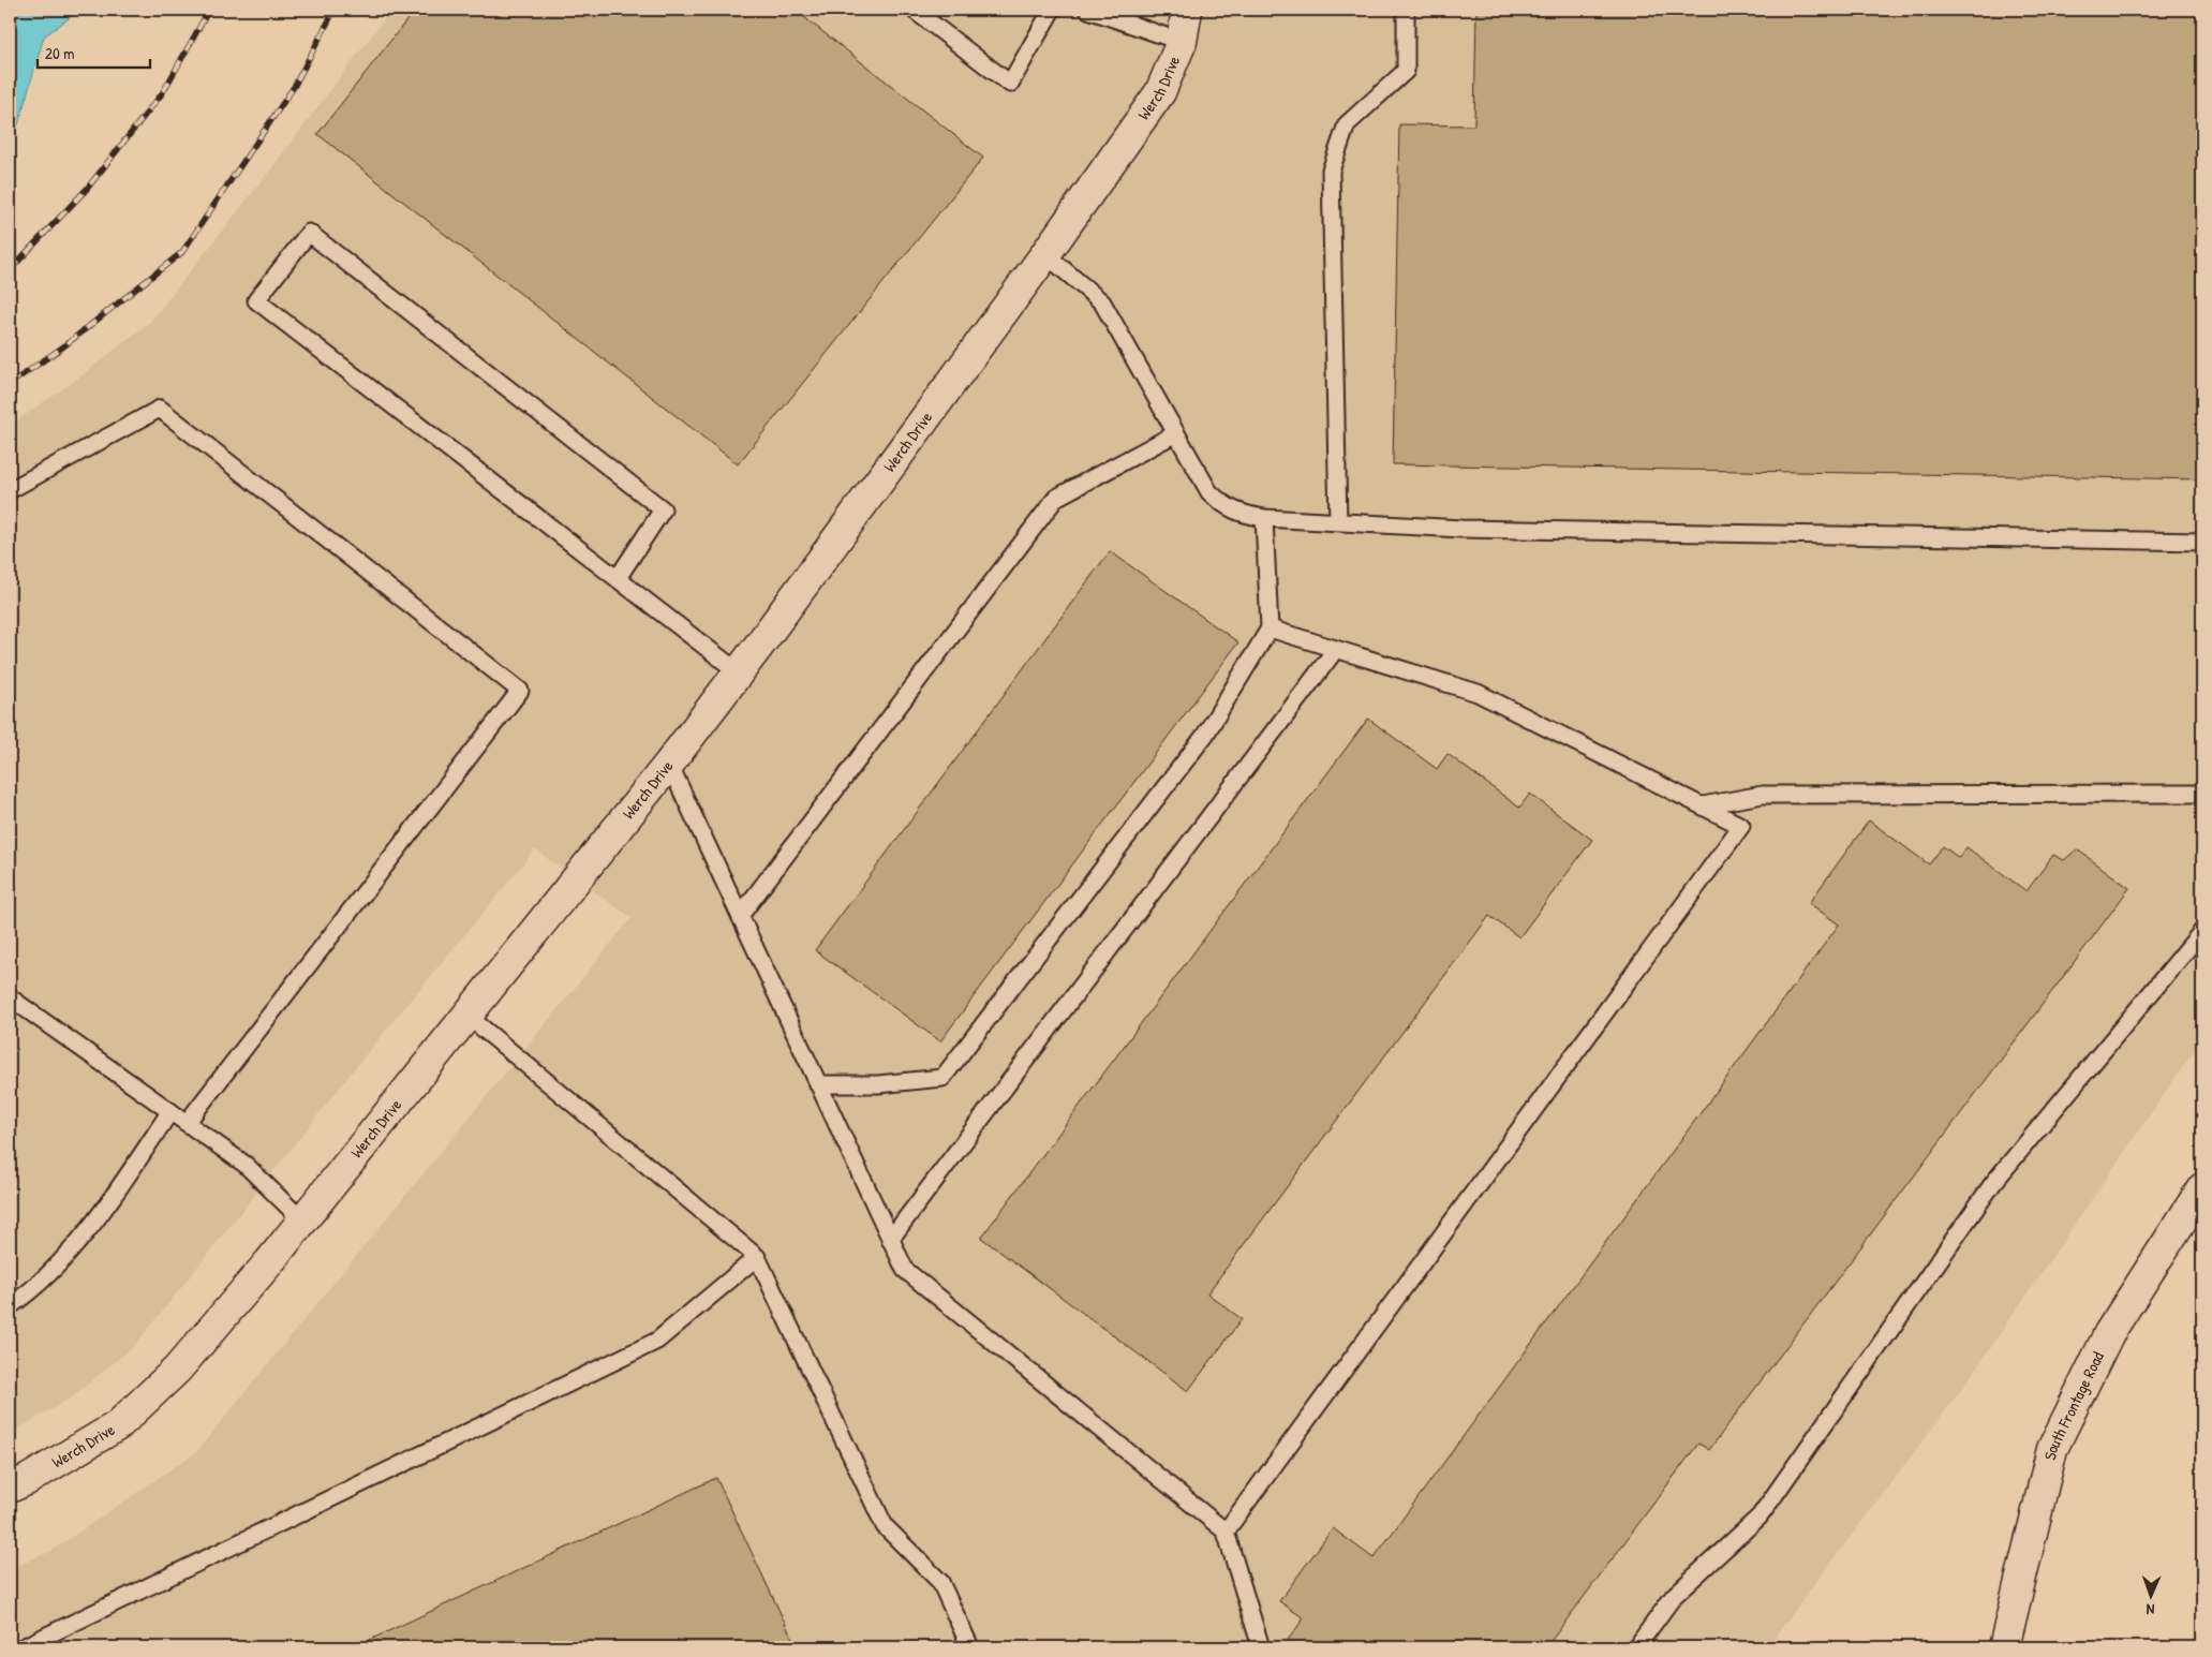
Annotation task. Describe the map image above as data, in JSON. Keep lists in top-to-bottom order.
{
  "streets": {
    "street": ["Werch Drive", "South Frontage Road"]
  },
  "scale_bar": "20 m",
  "north": "bottom"
}
